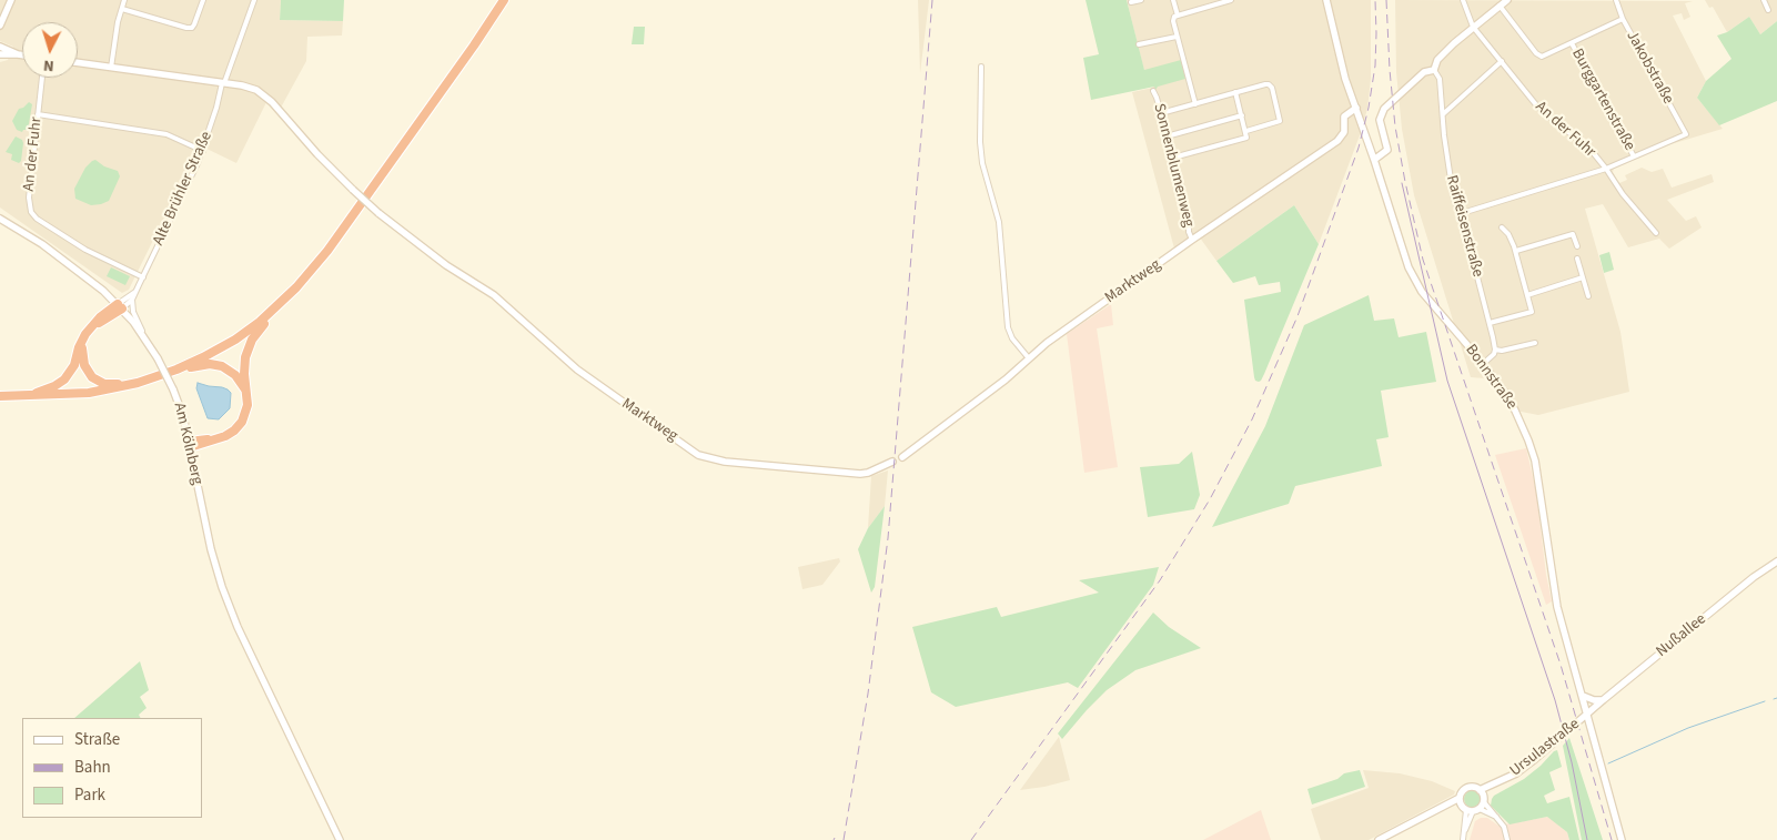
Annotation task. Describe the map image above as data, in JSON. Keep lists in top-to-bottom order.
{
  "streets": {
    "street": [
      "Jakobstraße",
      "Burggartenstraße",
      "An der Fuhr",
      "Sonnenblumenweg",
      "Alte Brühler Straße",
      "Raiffeisenstraße",
      "Marktweg",
      "Bonnstraße",
      "Am Kölnberg",
      "Nußallee",
      "Ursulastraße"
    ]
  },
  "crossings": [
    ["Jakobstraße", "Burggartenstraße"],
    ["An der Fuhr", "Alte Brühler Straße"],
    ["Sonnenblumenweg", "Marktweg"],
    ["Alte Brühler Straße", "Marktweg"],
    ["Alte Brühler Straße", "Am Kölnberg"],
    ["Marktweg", "Bonnstraße"],
    ["Bonnstraße", "Nußallee"],
    ["Bonnstraße", "Ursulastraße"],
    ["Nußallee", "Ursulastraße"]
  ],
  "legend": ["Straße", "Bahn", "Park"],
  "north": "bottom"
}
